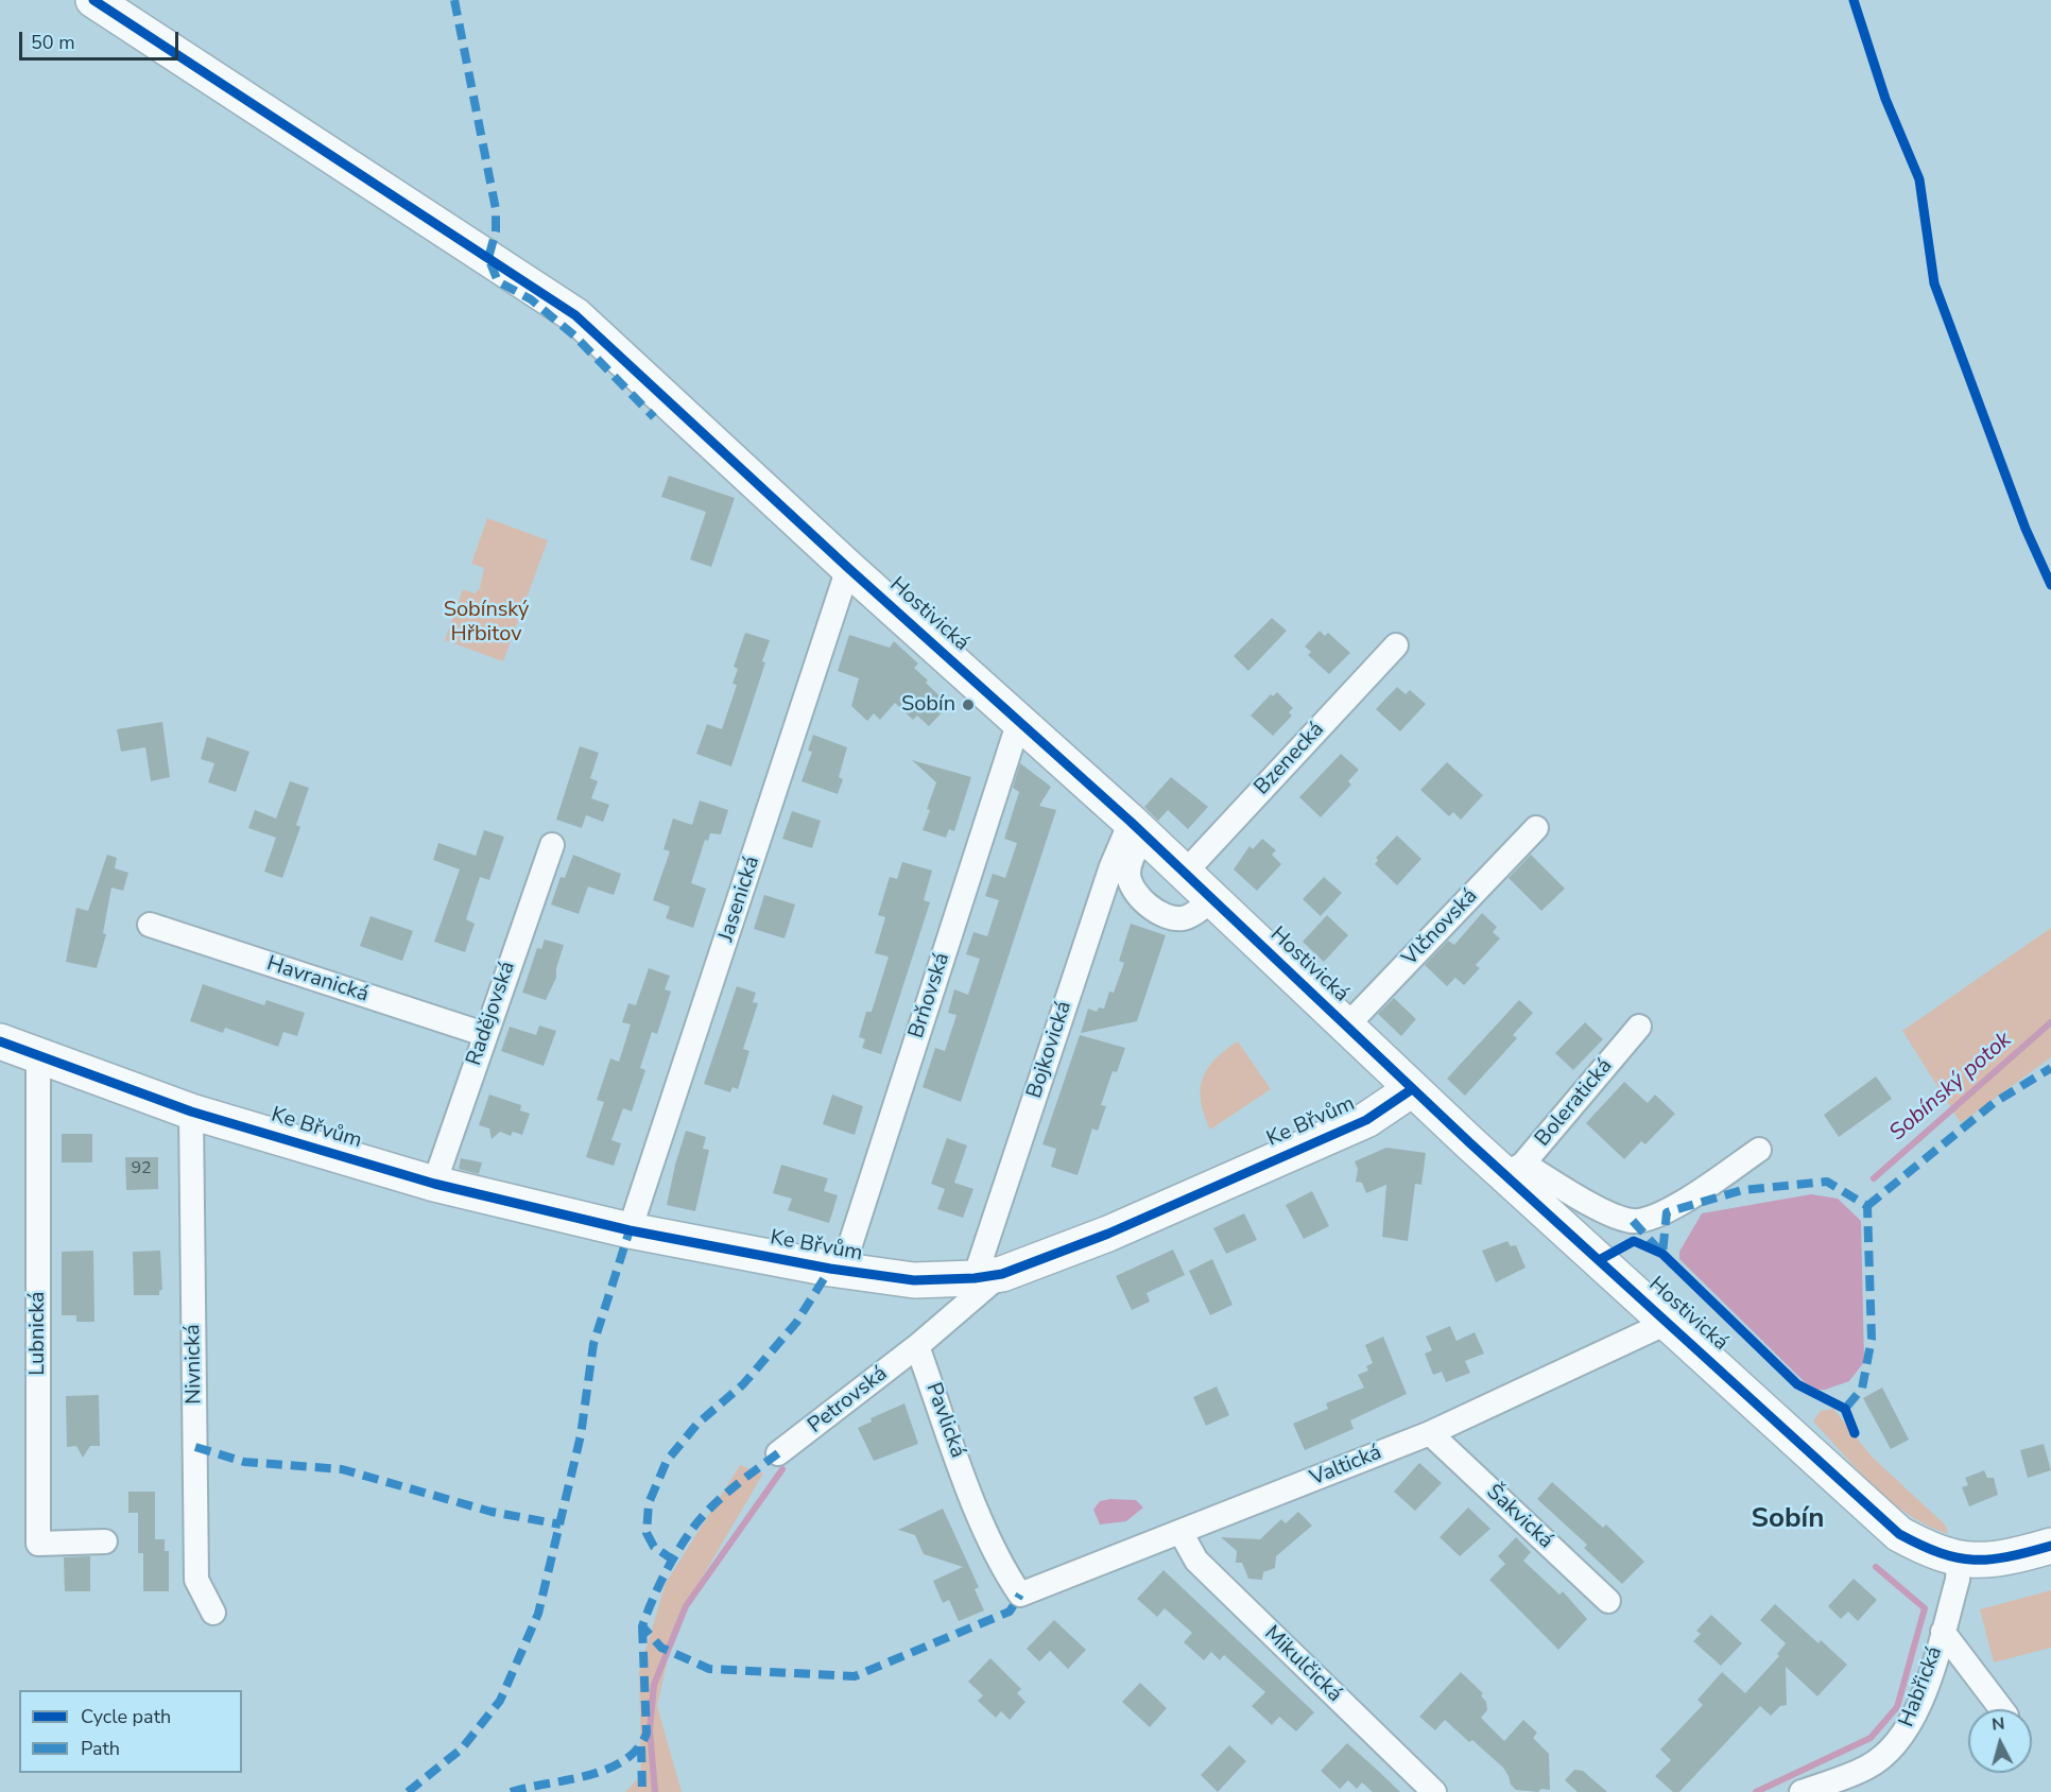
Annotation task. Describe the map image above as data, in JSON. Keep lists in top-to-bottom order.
{
  "streets": {
    "street": [
      "Hostivická",
      "Bzenecká",
      "Jasenická",
      "Vlčnovská",
      "Havranická",
      "Brňovská",
      "Radějovská",
      "Bojkovická",
      "Boleratická",
      "Ke Břvům",
      "Lubnická",
      "Nivnická",
      "Petrovská",
      "Pavlická",
      "Valtická",
      "Šakvická",
      "Mikulčická",
      "Habřická"
    ]
  },
  "crossings": [
    ["Hostivická", "Bzenecká"],
    ["Hostivická", "Jasenická"],
    ["Hostivická", "Vlčnovská"],
    ["Hostivická", "Brňovská"],
    ["Hostivická", "Bojkovická"],
    ["Hostivická", "Boleratická"],
    ["Hostivická", "Ke Břvům"],
    ["Hostivická", "Valtická"],
    ["Hostivická", "Habřická"],
    ["Jasenická", "Ke Břvům"],
    ["Havranická", "Radějovská"],
    ["Brňovská", "Ke Břvům"],
    ["Radějovská", "Ke Břvům"],
    ["Bojkovická", "Ke Břvům"],
    ["Ke Břvům", "Lubnická"],
    ["Ke Břvům", "Nivnická"],
    ["Petrovská", "Pavlická"],
    ["Pavlická", "Valtická"],
    ["Valtická", "Šakvická"],
    ["Valtická", "Mikulčická"]
  ],
  "districts": ["Sobín"],
  "water": ["Sobínský potok"],
  "parks": ["Sobínský Hřbitov"],
  "places": ["Sobín"],
  "house_numbers": ["92"],
  "legend": ["Cycle path", "Path"],
  "scale_bar": "50 m",
  "north": "top"
}
